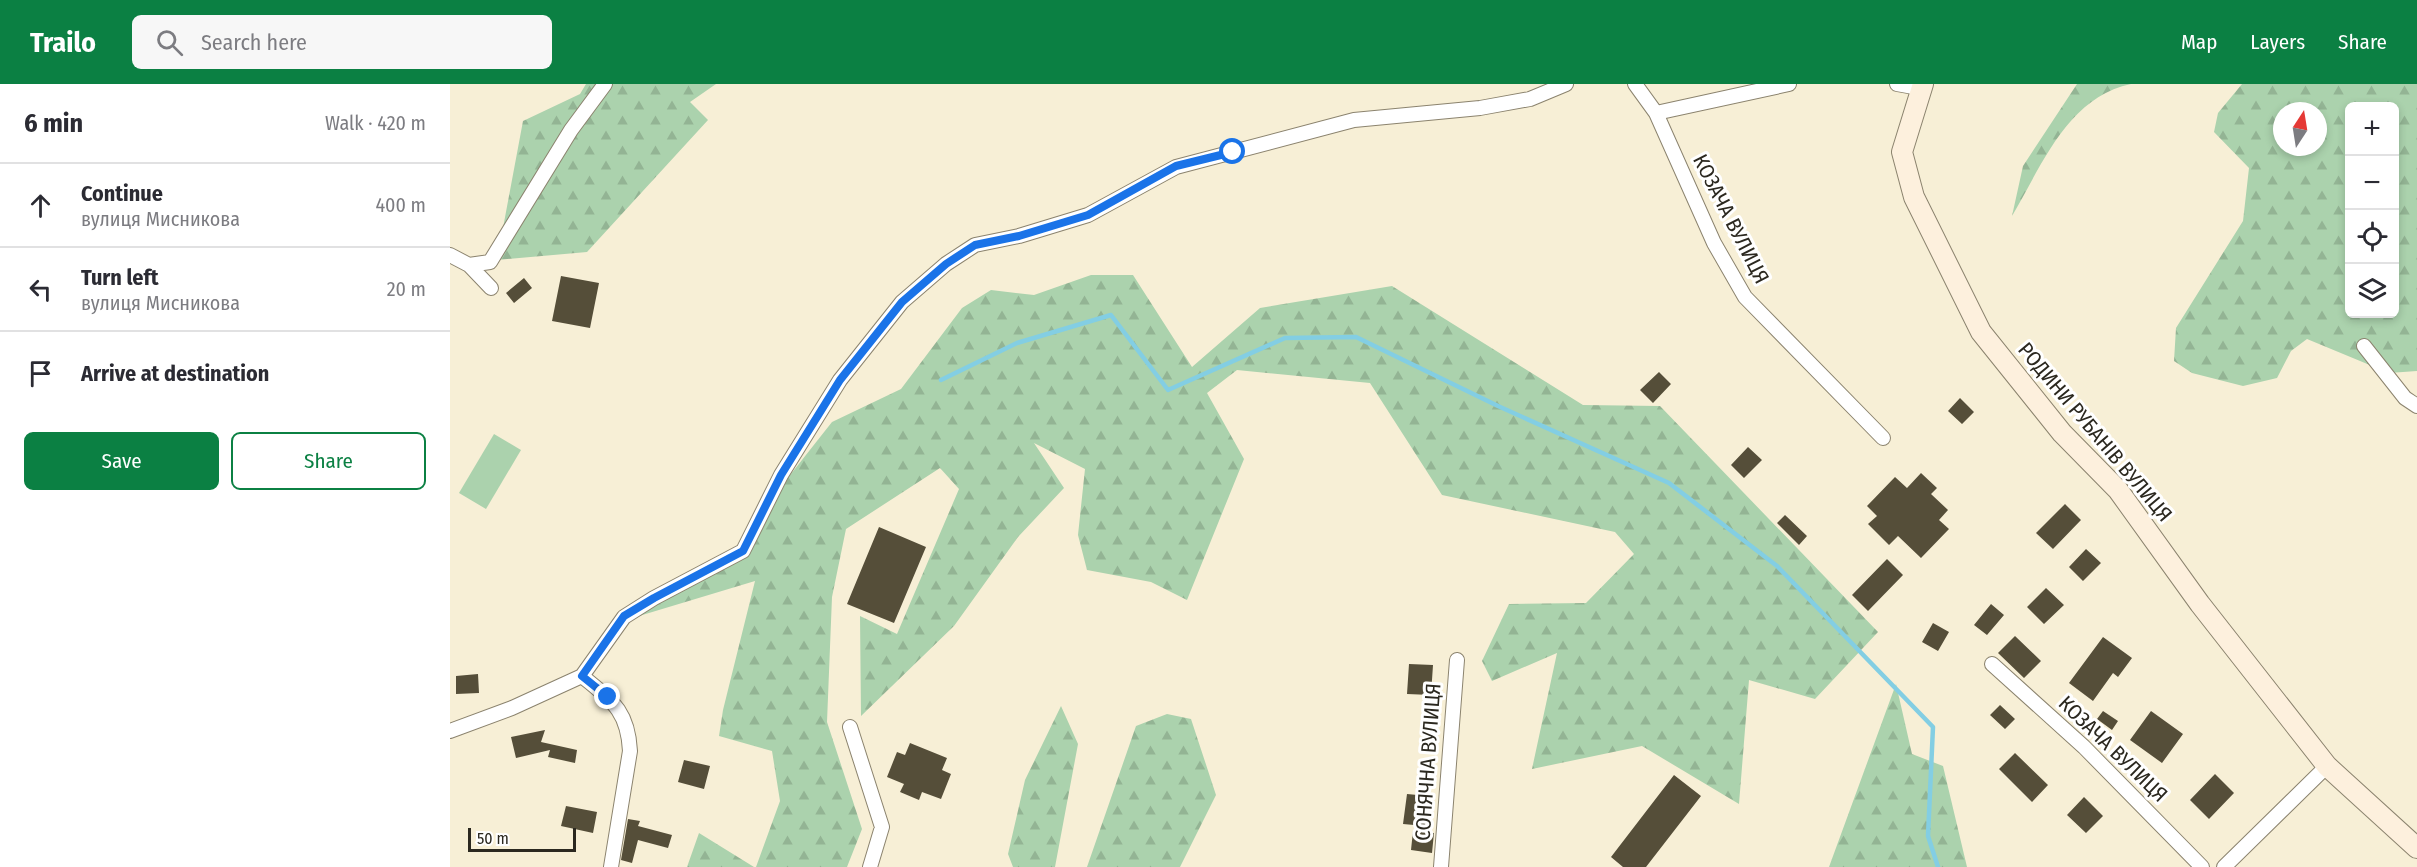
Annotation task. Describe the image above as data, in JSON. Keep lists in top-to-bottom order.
{
  "streets": {
    "street": ["КОЗАЧА ВУЛИЦЯ", "РОДИНИ РУБАНІВ ВУЛИЦЯ", "СОНЯЧНА ВУЛИЦЯ"]
  },
  "scale_bar": "50 m",
  "north": "top",
  "page": {
    "header": "Trailo",
    "search": "Search here",
    "nav": ["Map", "Layers", "Share"],
    "heading": ["6 min", "Walk · 420 m"],
    "map_buttons": ["+", "−"],
    "list": [
      ["Continue", "вулиця Мисникова", "400 m"],
      ["Turn left", "вулиця Мисникова", "20 m"],
      "Arrive at destination"
    ],
    "buttons": ["Save", "Share"],
    "scale": "50 m"
  }
}
